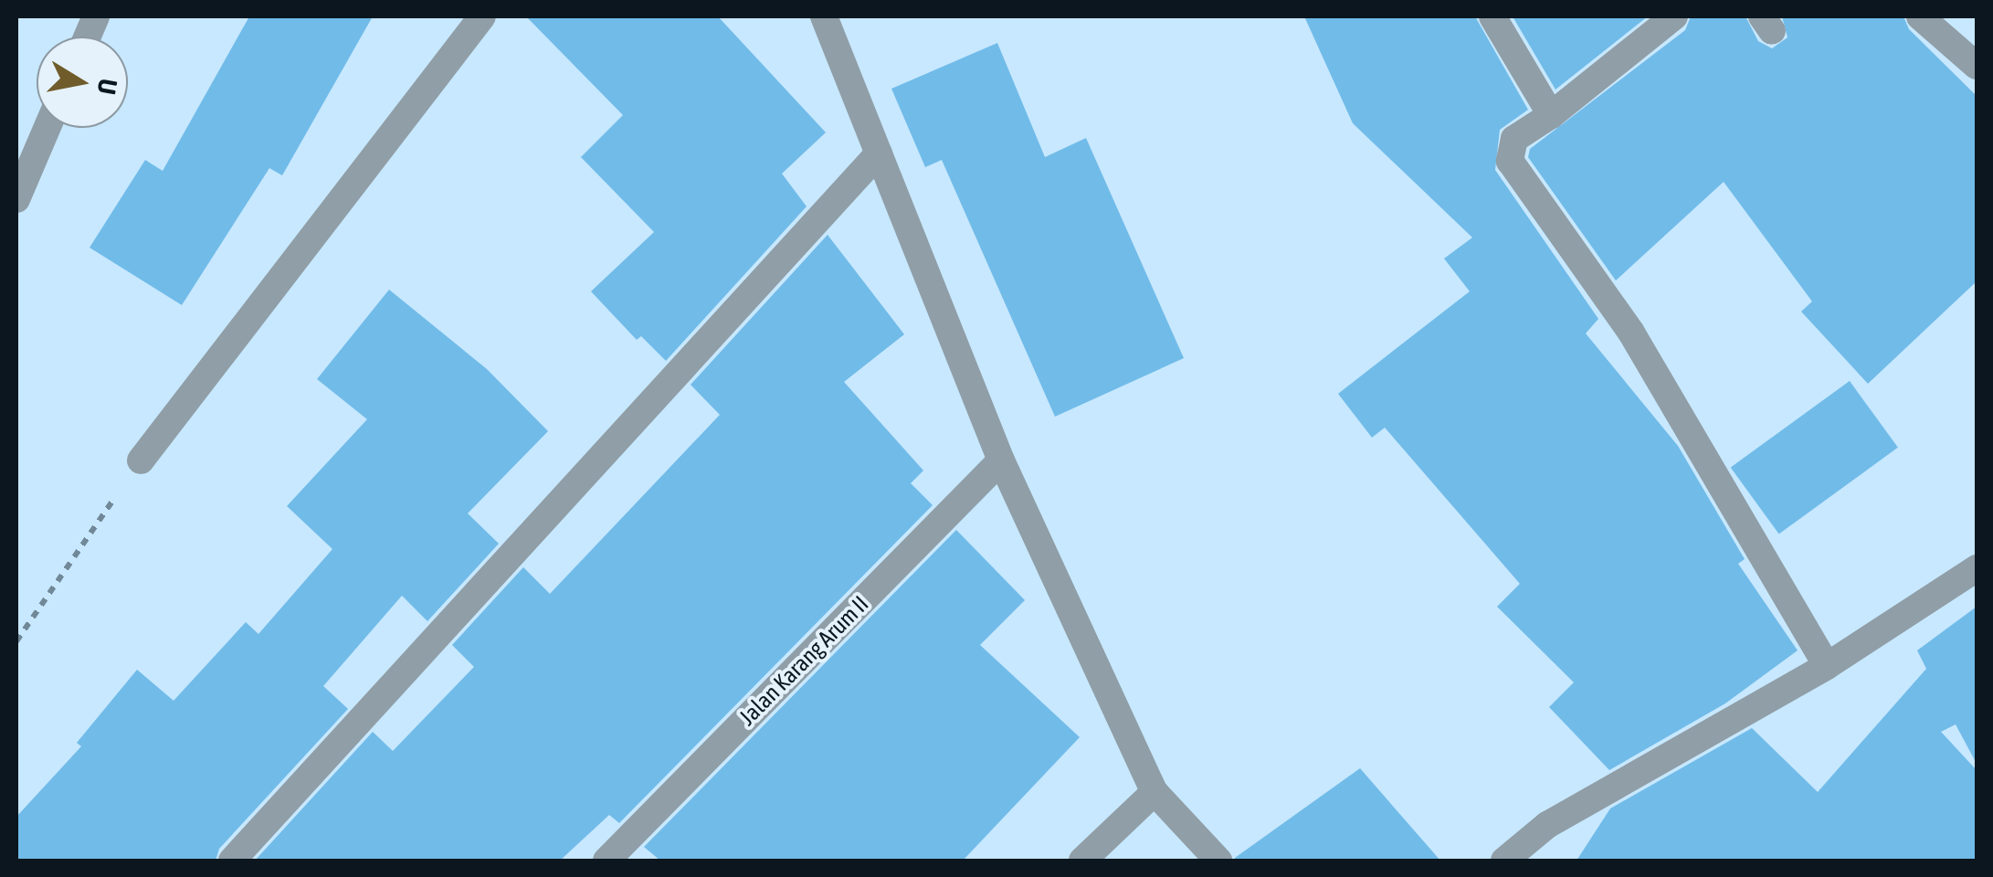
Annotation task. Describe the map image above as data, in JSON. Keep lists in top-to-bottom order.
{
  "streets": {
    "street": ["Jalan Karang Arum II"]
  },
  "north": "right"
}
